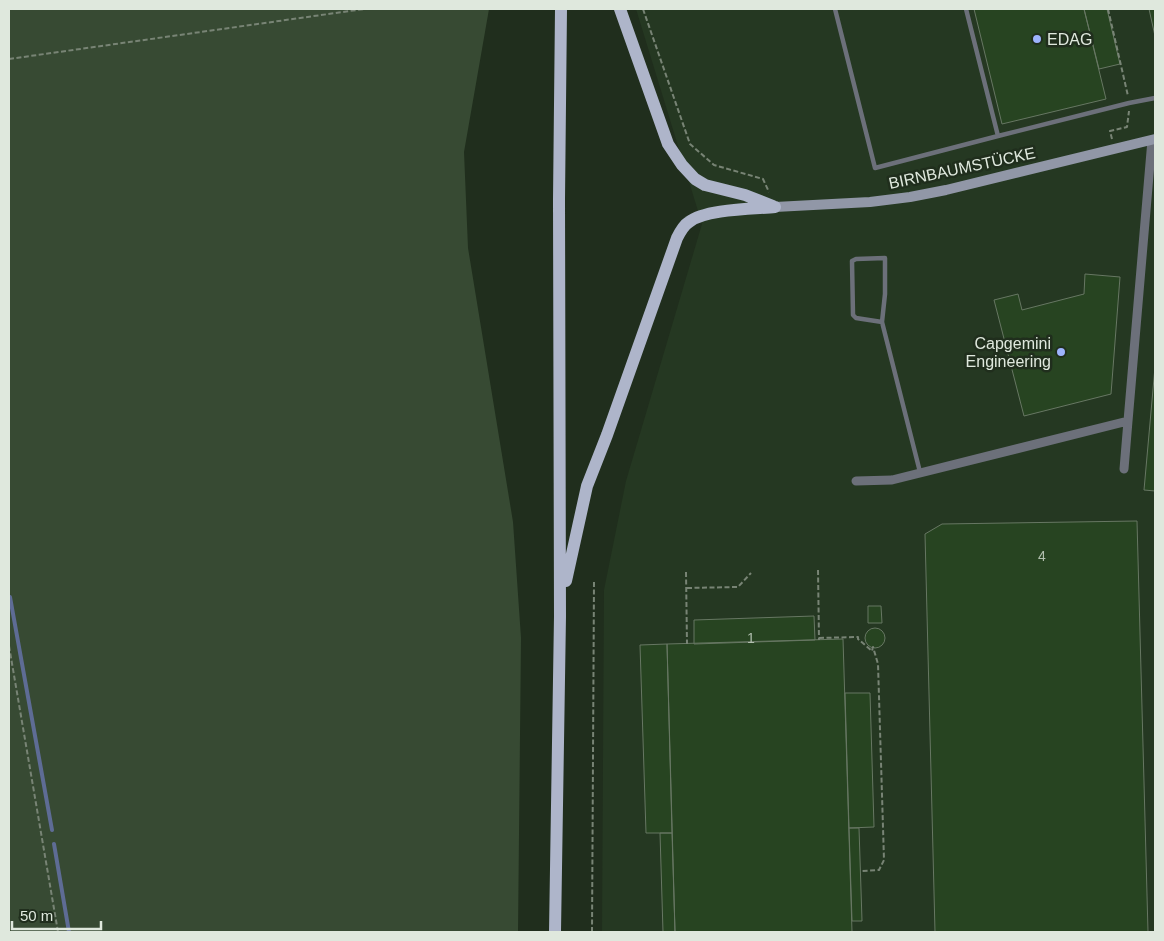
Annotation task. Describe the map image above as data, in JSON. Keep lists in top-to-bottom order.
{
  "streets": {
    "street": ["BIRNBAUMSTÜCKE"]
  },
  "places": ["EDAG", "Capgemini Engineering"],
  "house_numbers": ["4", "1"],
  "scale_bar": "50 m"
}
